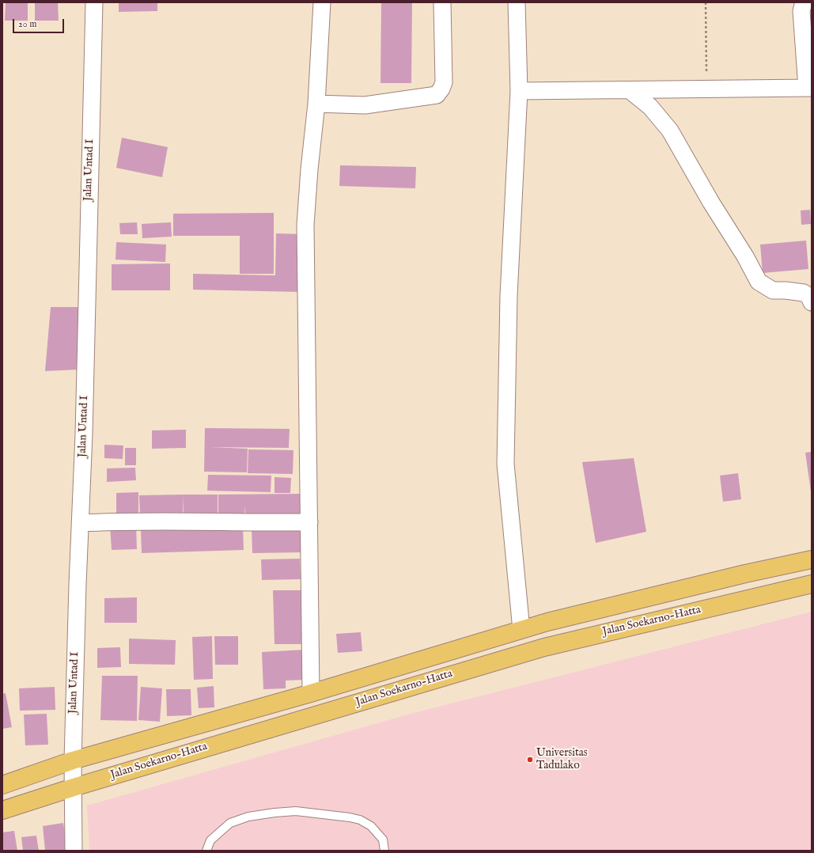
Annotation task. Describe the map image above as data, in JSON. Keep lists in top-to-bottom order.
{
  "streets": {
    "main road": ["Jalan Soekarno-Hatta"],
    "street": ["Jalan Untad I"]
  },
  "crossings": [
    ["Jalan Untad I", "Jalan Soekarno-Hatta"]
  ],
  "places": ["Universitas Tadulako"],
  "scale_bar": "20 m"
}
